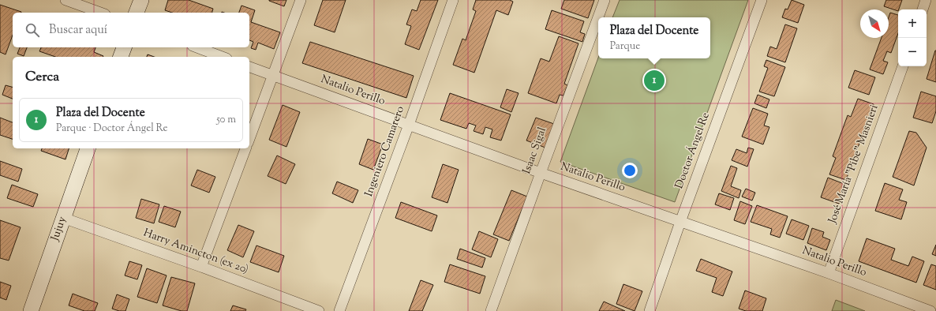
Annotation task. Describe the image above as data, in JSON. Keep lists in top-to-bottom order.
{
  "streets": {
    "main road": ["Jujuy"],
    "street": [
      "Natalio Perillo",
      "Isaac Sigal",
      "Doctor Ángel Re",
      "Ingeniero Camarero",
      "José María \"Pibe\" Masnieri",
      "Harry Amincton (ex 20)"
    ]
  },
  "crossings": [
    ["Natalio Perillo", "Isaac Sigal"],
    ["Natalio Perillo", "Doctor Ángel Re"],
    ["Natalio Perillo", "Ingeniero Camarero"],
    ["Natalio Perillo", "José María \"Pibe\" Masnieri"],
    ["Jujuy", "Harry Amincton (ex 20)"]
  ],
  "north": "bottom right",
  "page": {
    "map_buttons": ["+", "−"],
    "search": "Buscar aquí",
    "popup": ["Plaza del Docente", "Parque"],
    "heading": "Cerca",
    "pins": "1",
    "list": [
      {
        "mark": "1",
        "name": "Plaza del Docente",
        "note": "Parque · Doctor Ángel Re",
        "value": "50 m"
      }
    ]
  }
}
